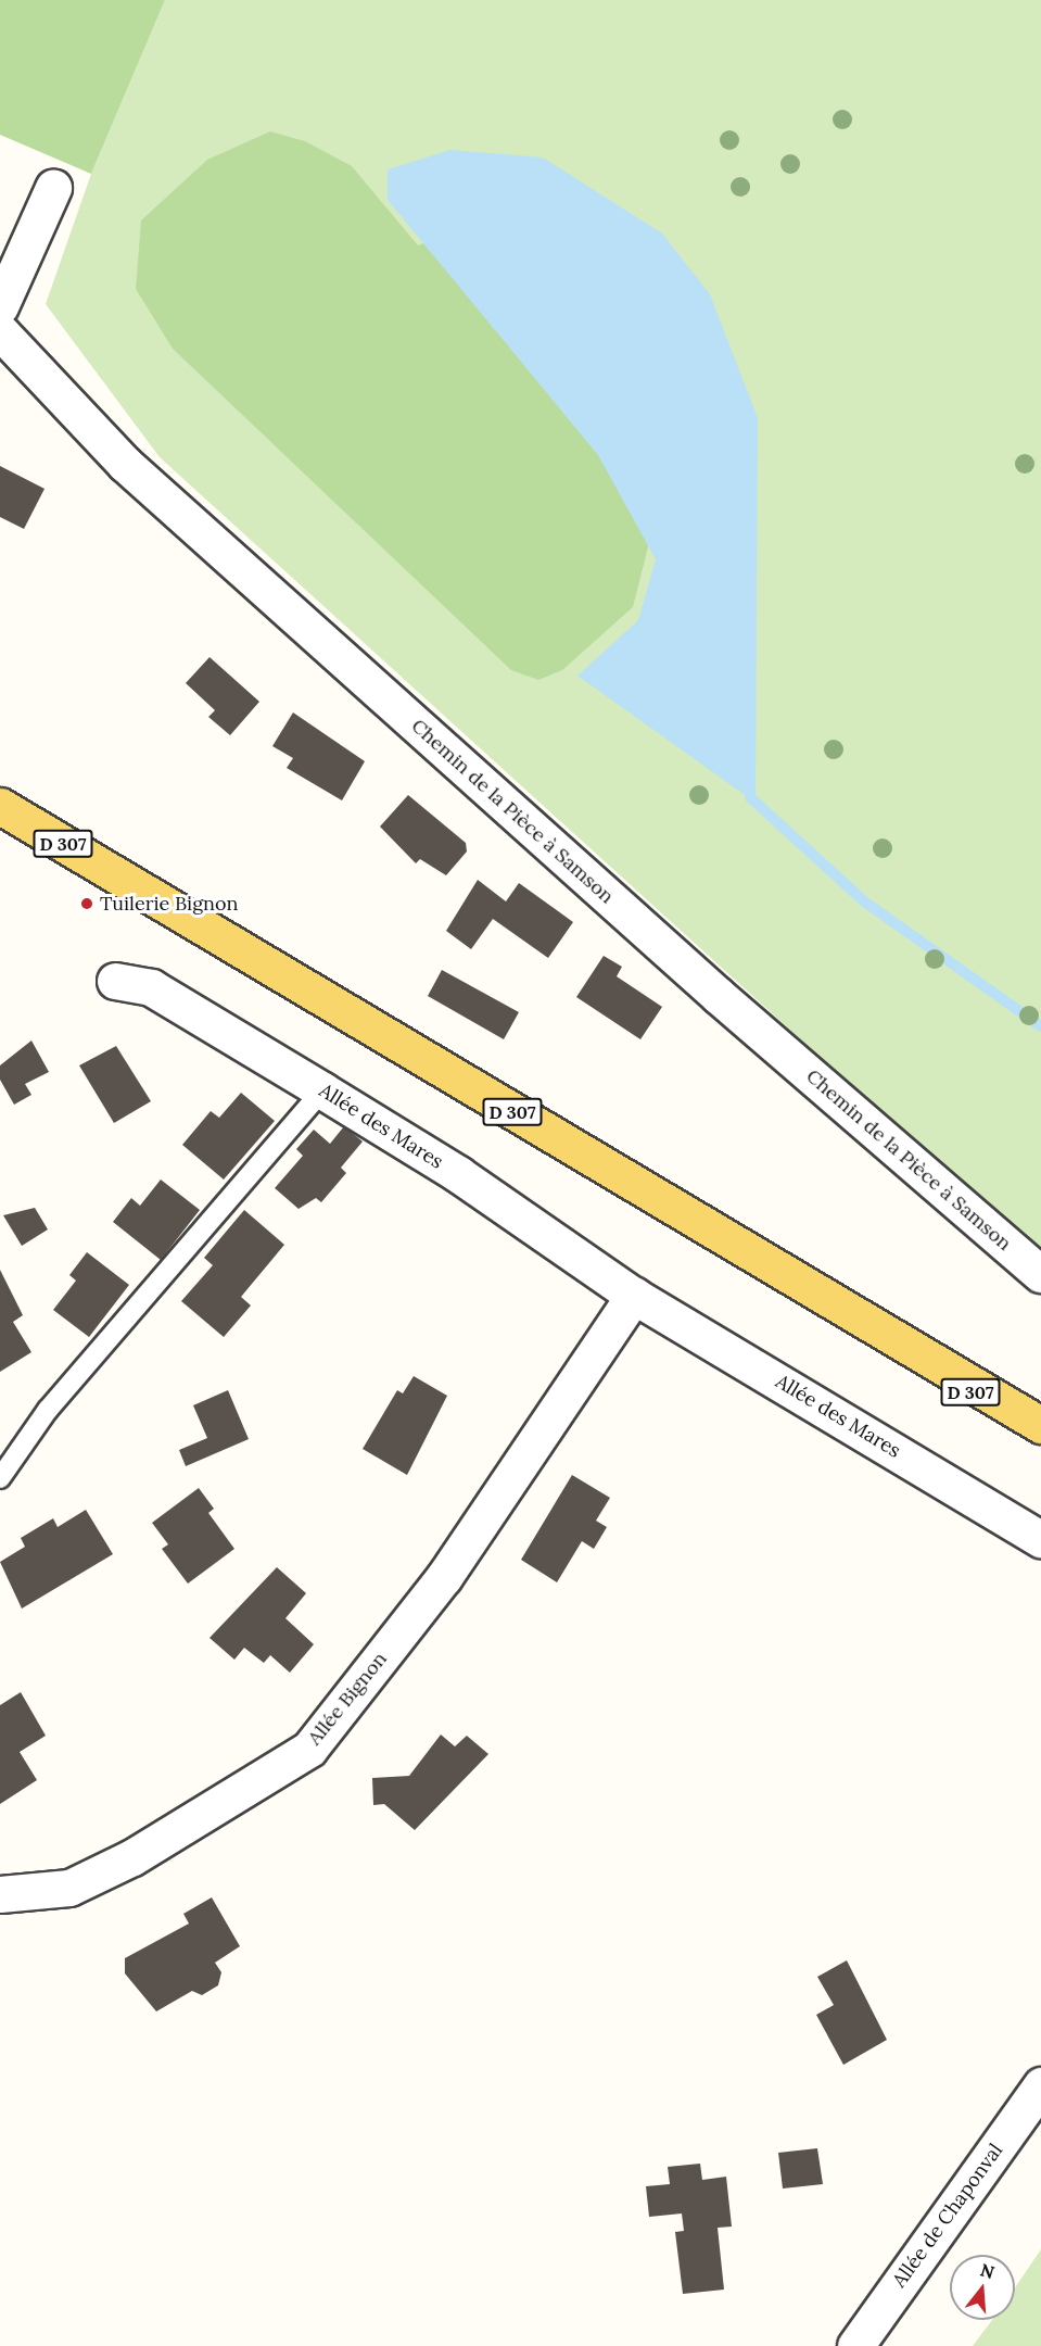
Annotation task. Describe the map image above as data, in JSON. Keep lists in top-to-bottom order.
{
  "streets": {
    "main road": ["D 307"],
    "street": [
      "Chemin de la Pièce à Samson",
      "Allée des Mares",
      "Allée Bignon",
      "Allée de Chaponval"
    ]
  },
  "crossings": [
    ["Allée des Mares", "Allée Bignon"]
  ],
  "places": ["Tuilerie Bignon"],
  "north": "top"
}
